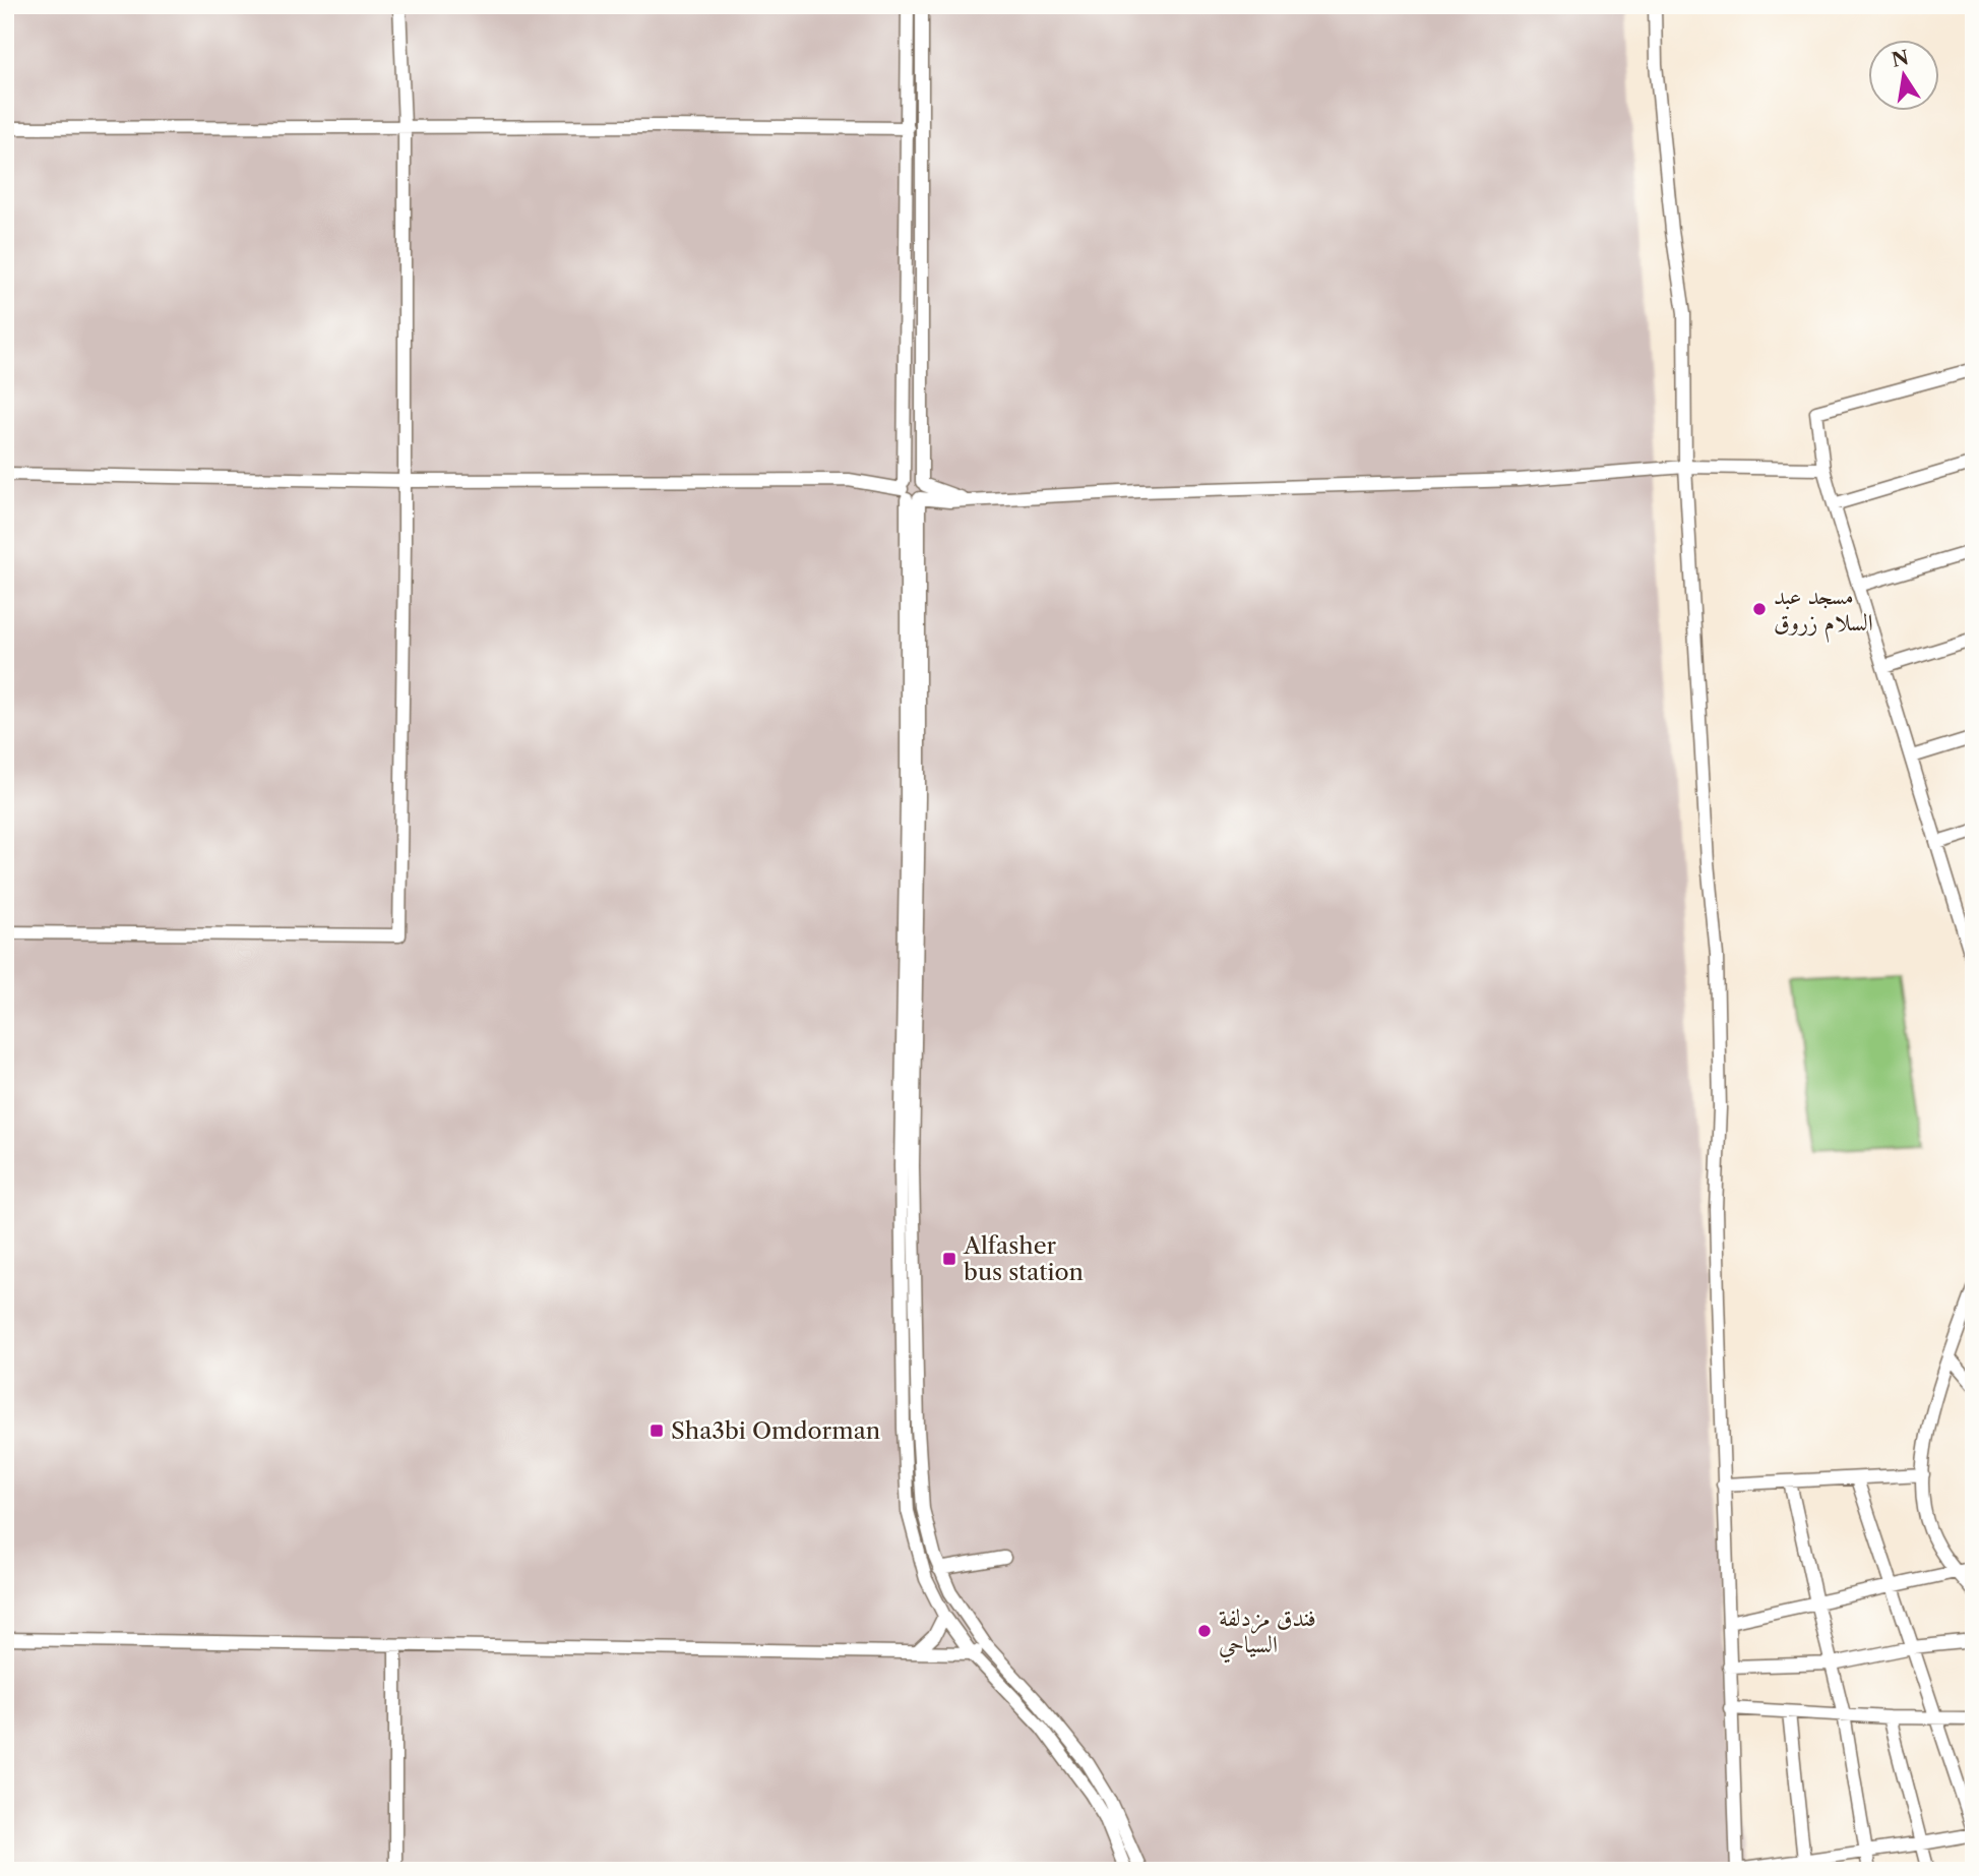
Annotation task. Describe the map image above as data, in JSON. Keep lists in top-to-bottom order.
{
  "places": {
    "other": ["مسجد عبد السلام زروق", "فندق مزدلفة السياحي"],
    "transit": ["Alfasher bus station", "Sha3bi Omdorman"]
  },
  "north": "top"
}
